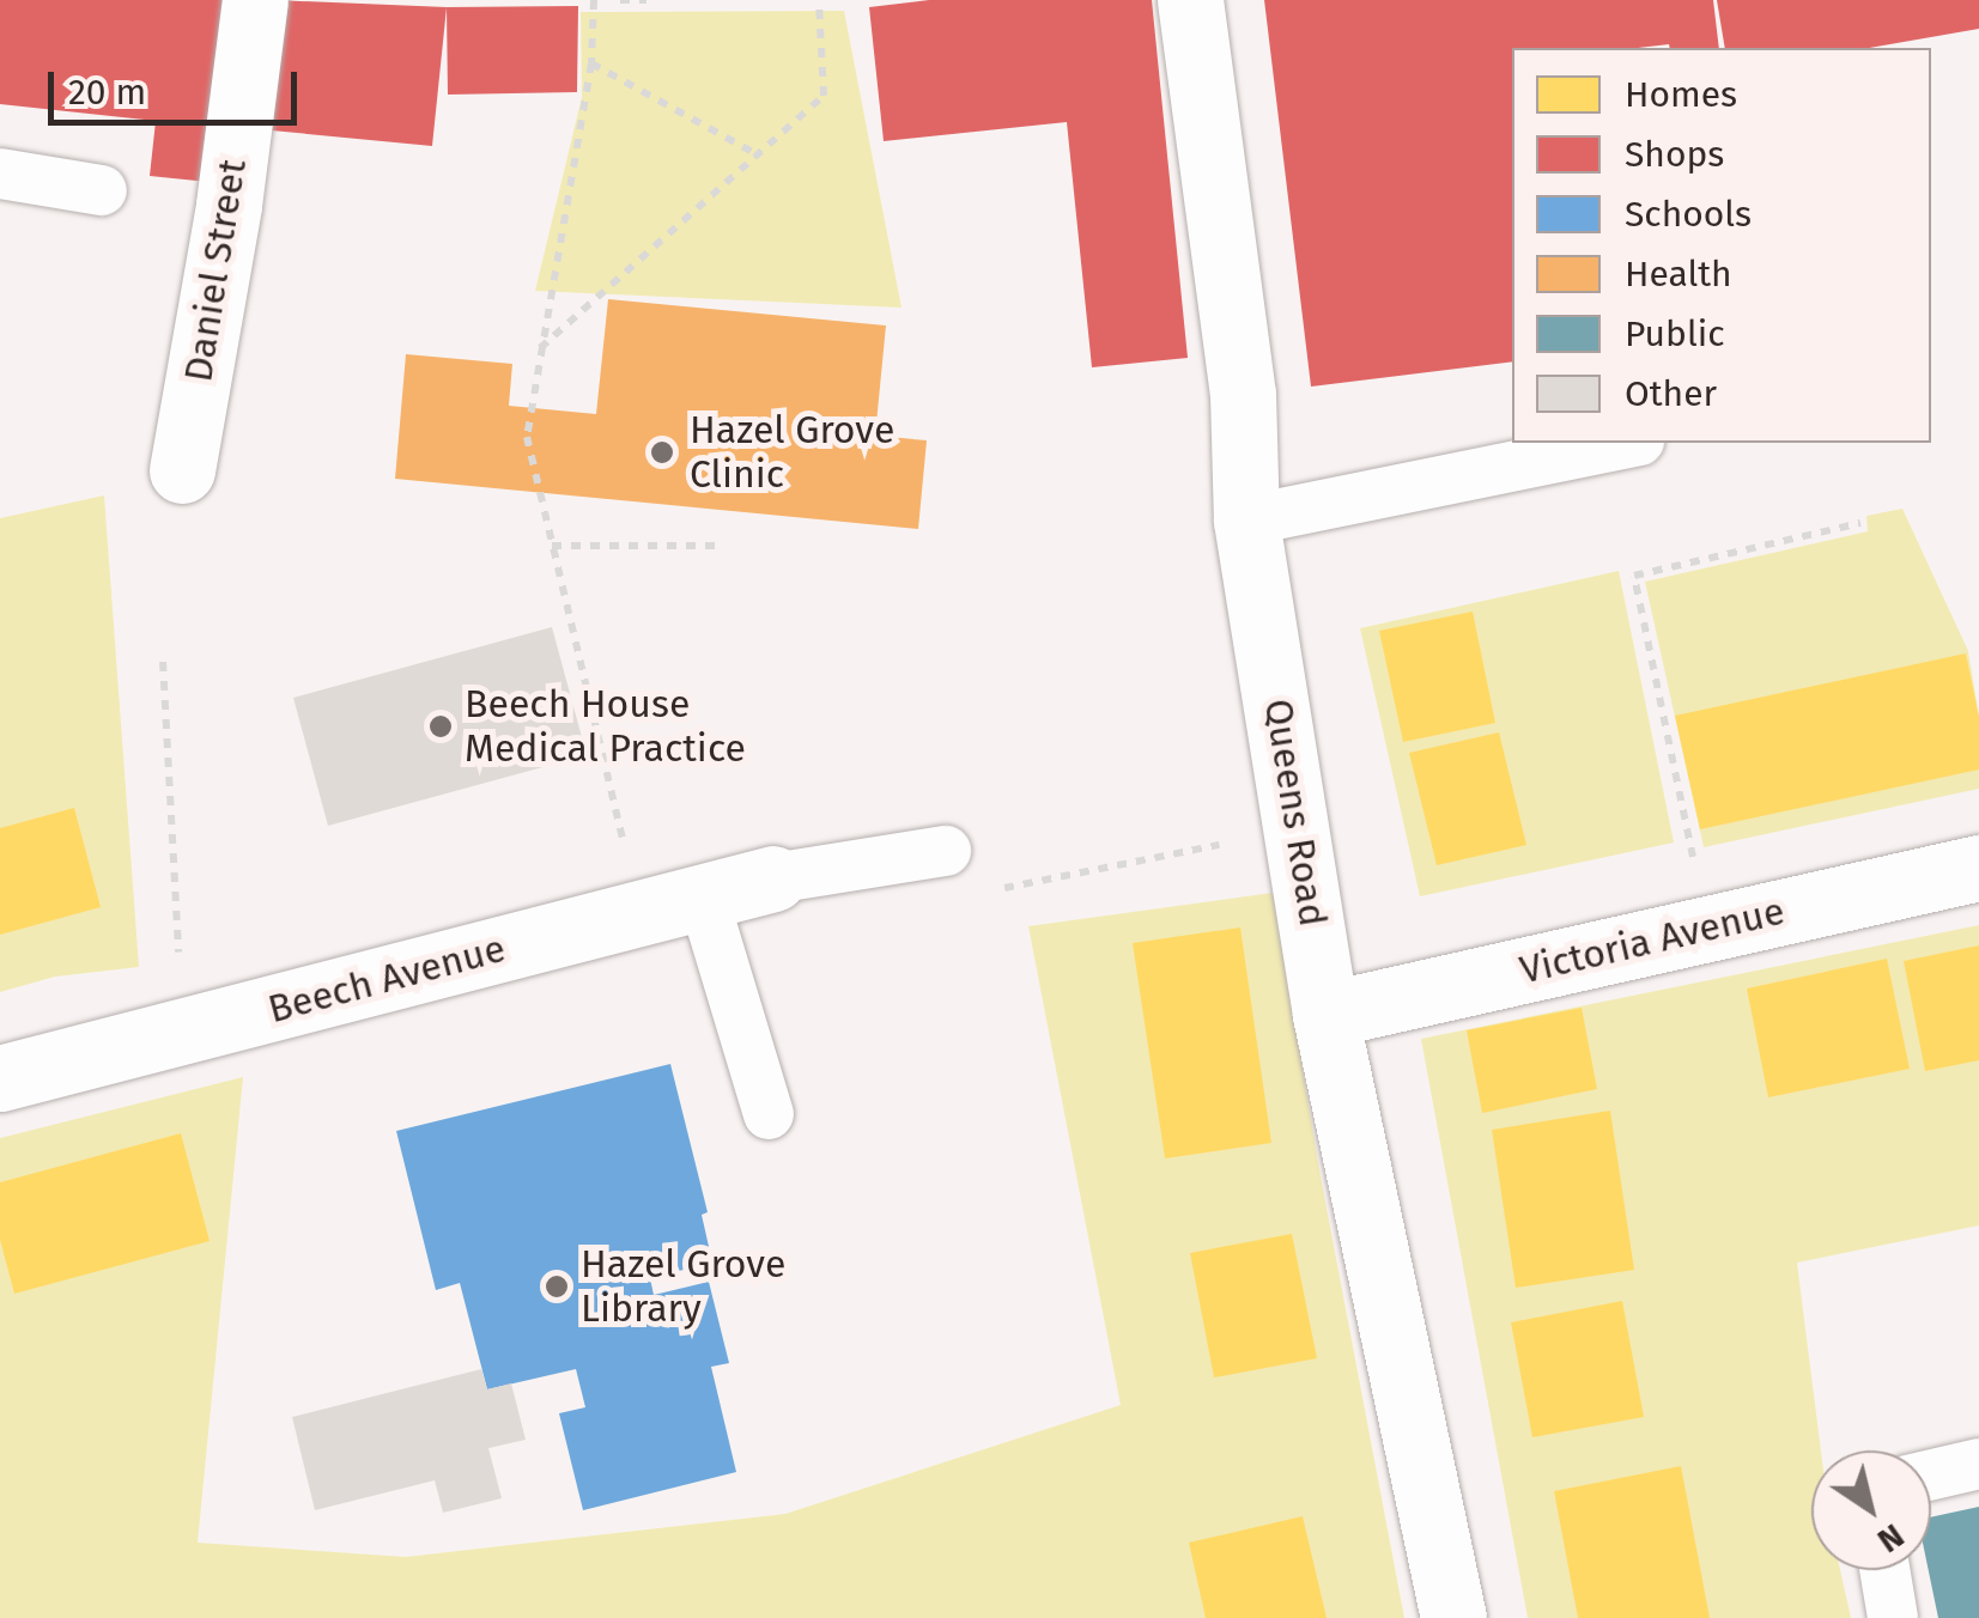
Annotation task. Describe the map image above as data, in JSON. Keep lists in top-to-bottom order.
{
  "streets": {
    "street": [
      "Daniel Street",
      "Queens Road",
      "Victoria Avenue",
      "Beech Avenue"
    ]
  },
  "crossings": [
    ["Queens Road", "Victoria Avenue"]
  ],
  "places": ["Hazel Grove Clinic", "Beech House Medical Practice", "Hazel Grove Library"],
  "legend": [
    "Homes",
    "Shops",
    "Schools",
    "Health",
    "Public",
    "Other"
  ],
  "scale_bar": "20 m",
  "north": "bottom right"
}
